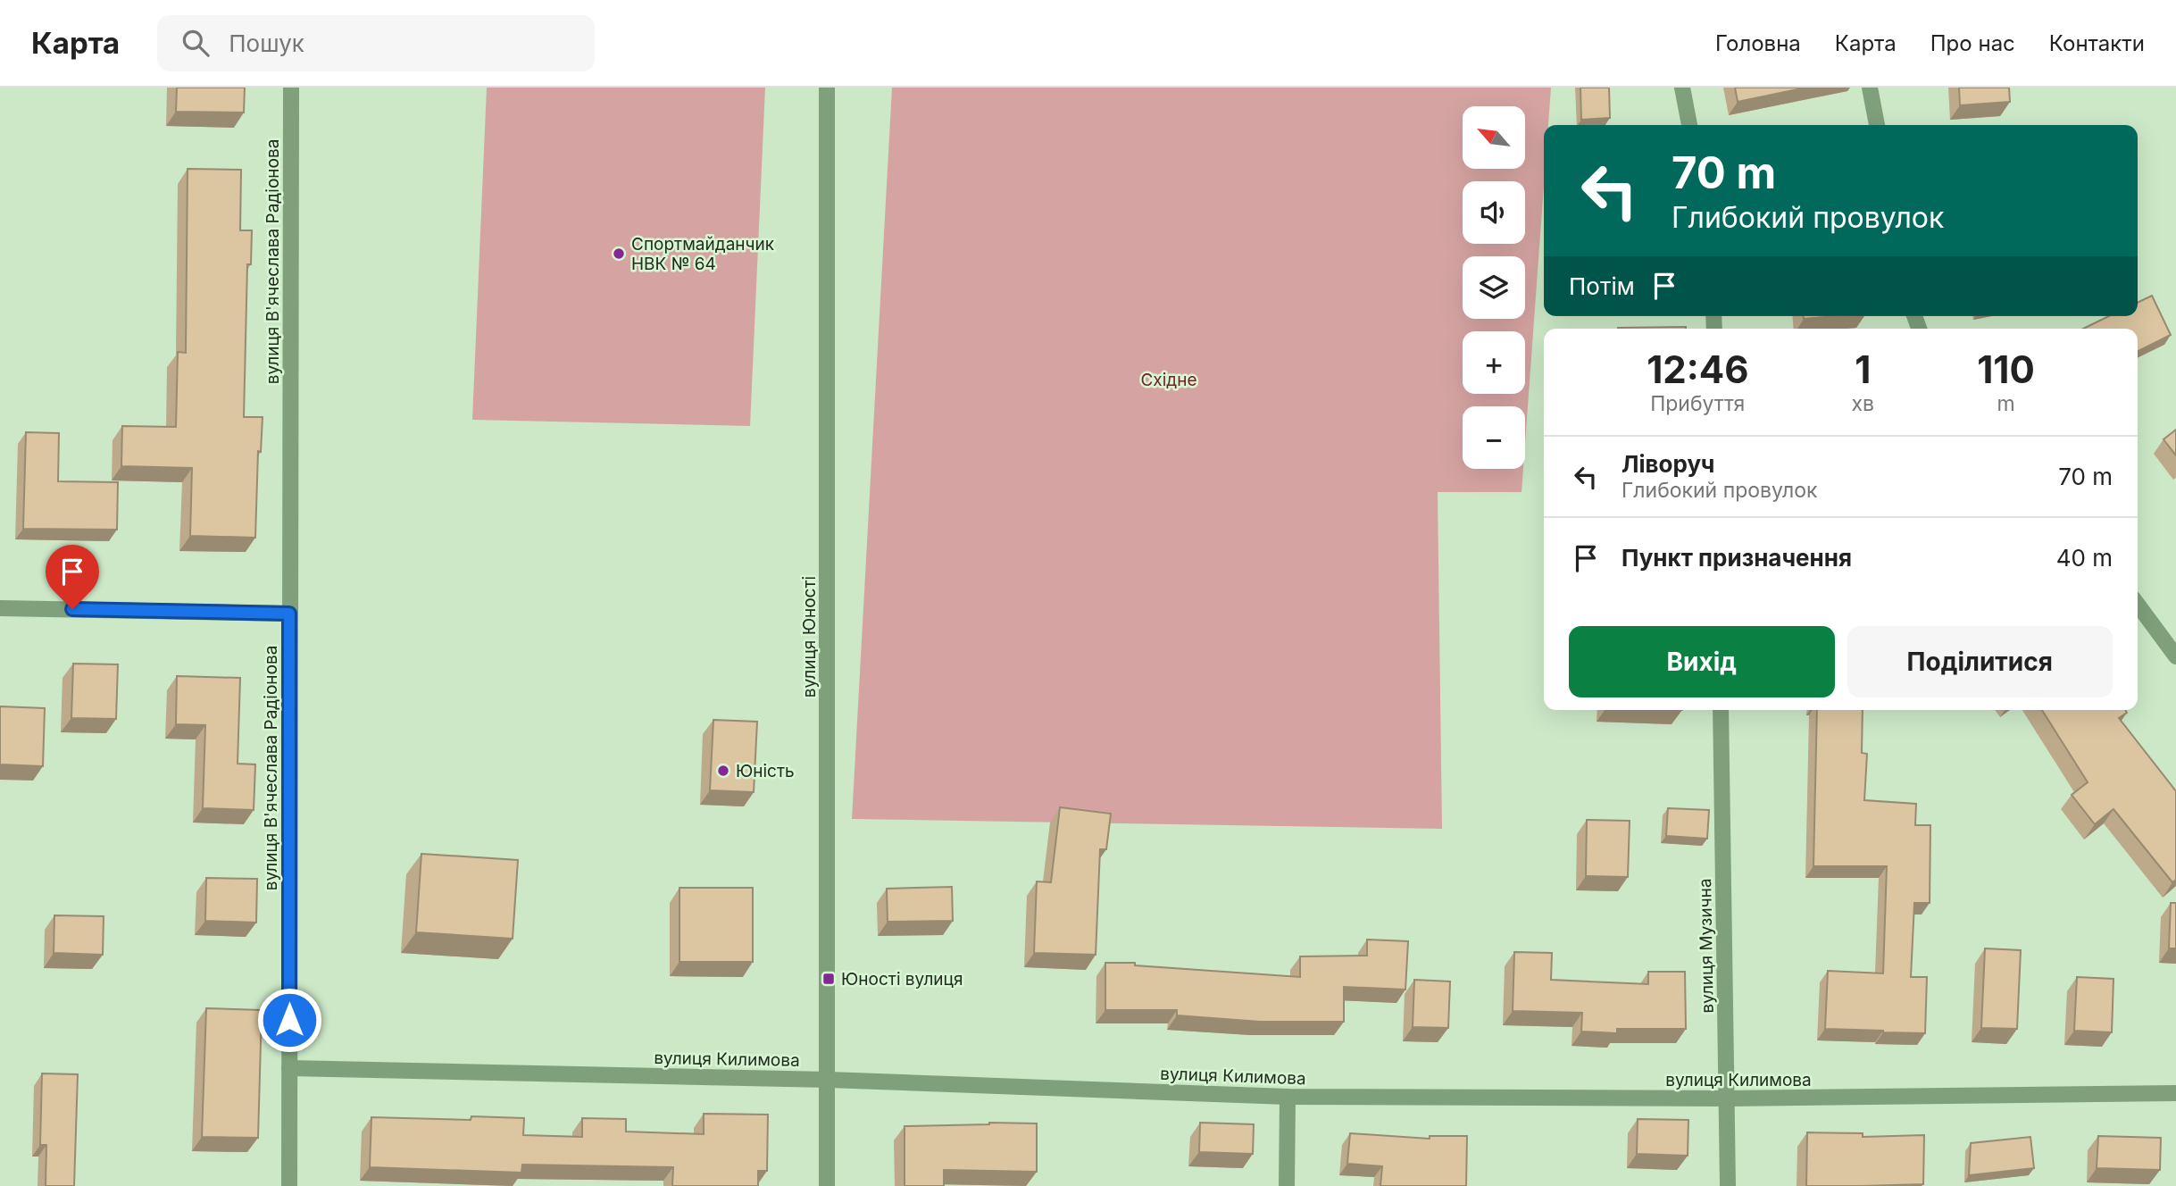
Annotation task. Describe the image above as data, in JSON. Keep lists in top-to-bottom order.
{
  "streets": {
    "street": [
      "вулиця В'ячеслава Радіонова",
      "вулиця Юності",
      "вулиця Музична",
      "вулиця Килимова"
    ]
  },
  "crossings": [
    ["вулиця В'ячеслава Радіонова", "вулиця Килимова"],
    ["вулиця Юності", "вулиця Килимова"],
    ["вулиця Музична", "вулиця Килимова"]
  ],
  "parks": ["Східне"],
  "places": {
    "other": ["Спортмайданчик НВК № 64", "Юність"],
    "transit": ["Юності вулиця"]
  },
  "north": "top left",
  "page": {
    "header": "Карта",
    "search": "Пошук",
    "nav": [
      "Головна",
      "Карта",
      "Про нас",
      "Контакти"
    ],
    "map_buttons": ["+", "−"],
    "turn": ["70 m", "Глибокий провулок"],
    "then": "Потім",
    "eta": [
      "12:46",
      "Прибуття",
      "1",
      "хв",
      "110",
      "m"
    ],
    "list": [
      {
        "name": "Ліворуч",
        "note": "Глибокий провулок",
        "value": "70 m"
      },
      {
        "name": "Пункт призначення",
        "value": "40 m"
      }
    ],
    "buttons": ["Вихід", "Поділитися"]
  }
}
